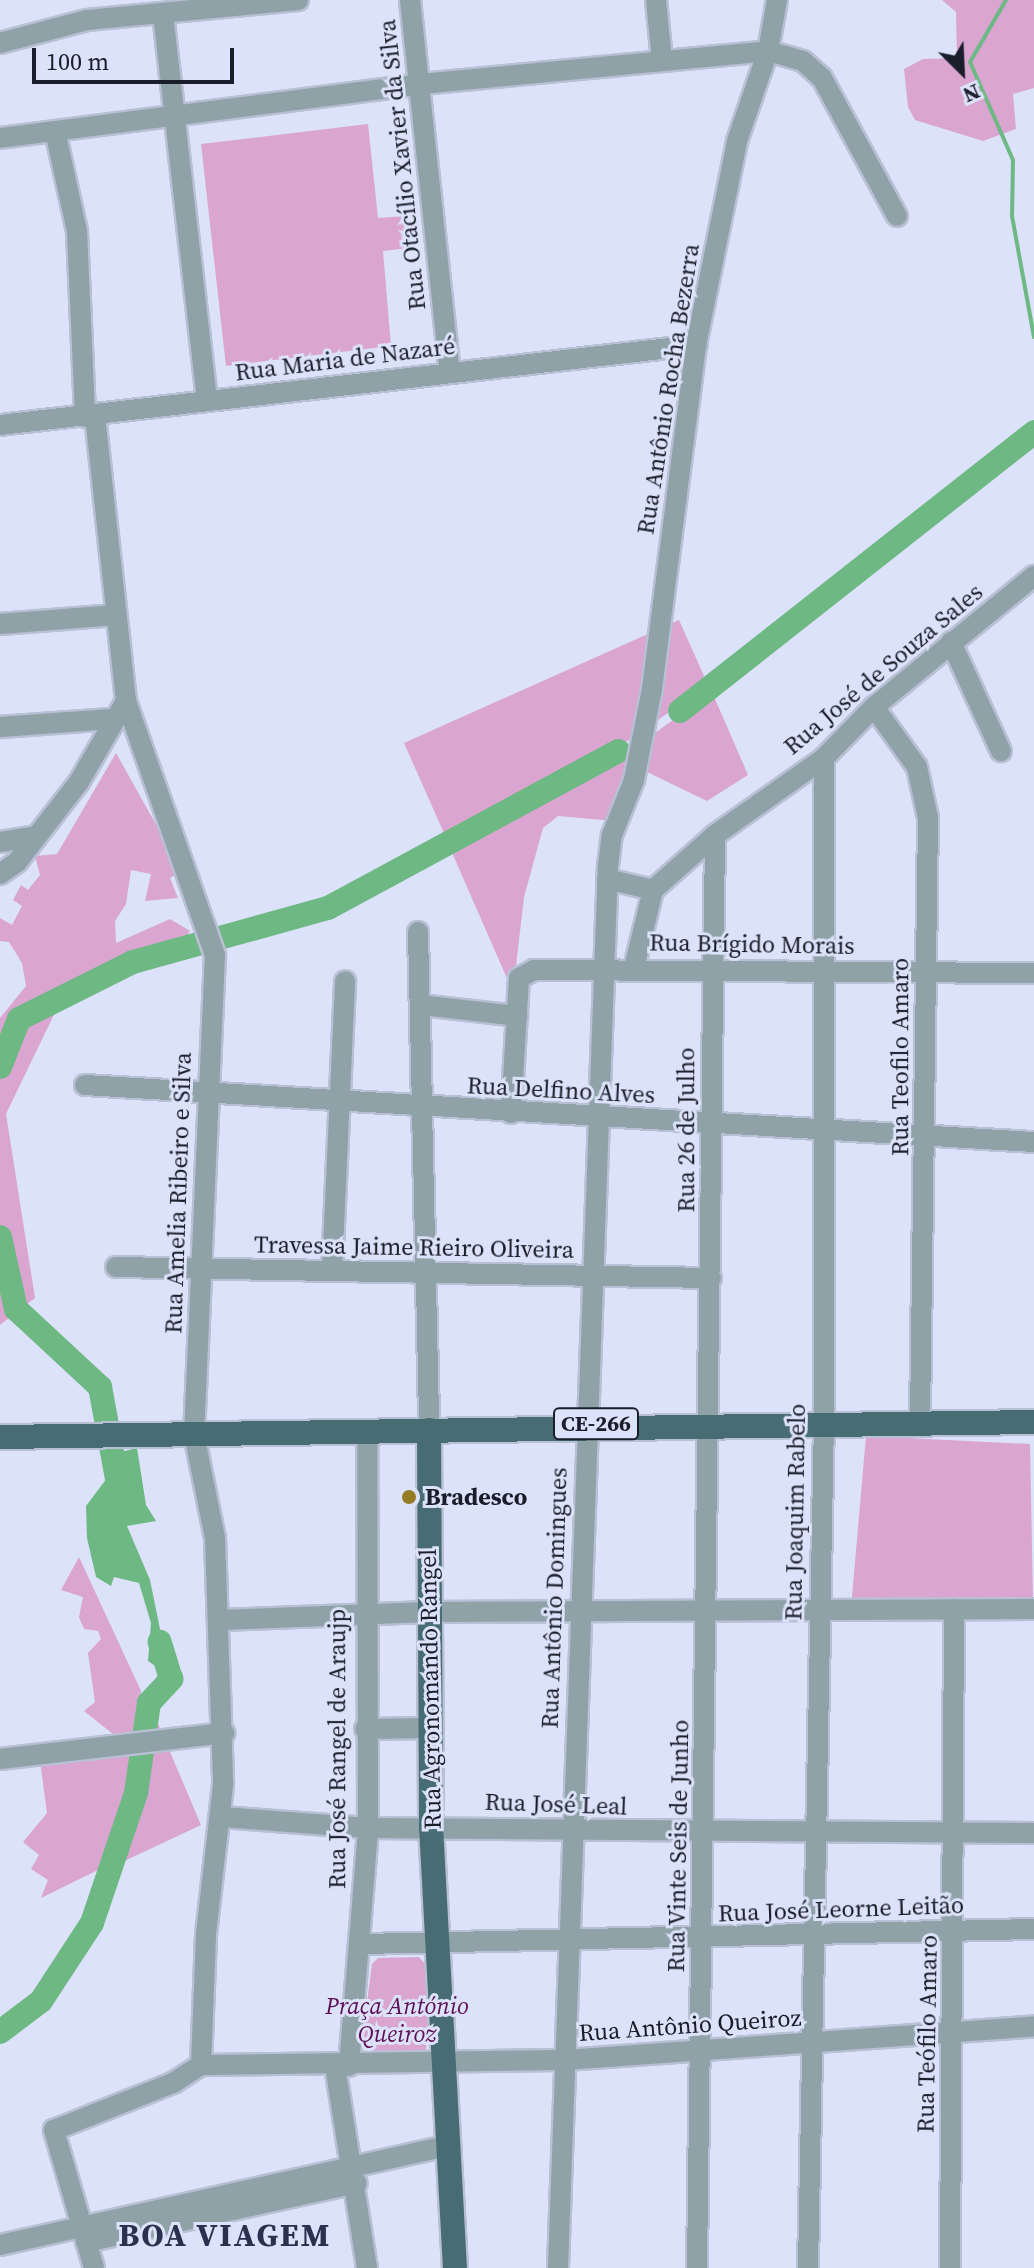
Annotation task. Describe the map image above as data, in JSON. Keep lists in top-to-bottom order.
{
  "streets": {
    "main road": ["CE-266", "Rua Agronomando Rangel"],
    "street": [
      "Rua Otacílio Xavier da Silva",
      "Rua Maria de Nazaré",
      "Rua Antônio Rocha Bezerra",
      "Rua José de Souza Sales",
      "Rua Brígido Morais",
      "Rua Teofilo Amaro",
      "Rua Delfino Alves",
      "Rua 26 de Julho",
      "Rua Amelia Ribeiro e Silva",
      "Travessa Jaime Rieiro Oliveira",
      "Rua Joaquim Rabelo",
      "Rua Antônio Domingues",
      "Rua José Rangel de Araujp",
      "Rua José Leal",
      "Rua Vinte Seis de Junho",
      "Rua José Leorne Leitão",
      "Rua Antônio Queiroz",
      "Rua Teófilo Amaro"
    ]
  },
  "crossings": [
    ["Rua Otacílio Xavier da Silva", "Rua Maria de Nazaré"],
    ["Rua Maria de Nazaré", "Rua Antônio Rocha Bezerra"],
    ["Rua Maria de Nazaré", "Rua Amelia Ribeiro e Silva"],
    ["Rua Antônio Rocha Bezerra", "Rua Antônio Domingues"],
    ["Rua José de Souza Sales", "Rua Teofilo Amaro"],
    ["Rua José de Souza Sales", "Rua 26 de Julho"],
    ["Rua José de Souza Sales", "Rua Joaquim Rabelo"],
    ["Rua Brígido Morais", "Rua Teofilo Amaro"],
    ["Rua Brígido Morais", "Rua 26 de Julho"],
    ["Rua Brígido Morais", "Rua Joaquim Rabelo"],
    ["Rua Brígido Morais", "Rua Antônio Domingues"],
    ["Rua Teofilo Amaro", "Rua Delfino Alves"],
    ["Rua Teofilo Amaro", "CE-266"],
    ["Rua Delfino Alves", "Rua 26 de Julho"],
    ["Rua Delfino Alves", "Rua Amelia Ribeiro e Silva"],
    ["Rua Delfino Alves", "Rua Joaquim Rabelo"],
    ["Rua Delfino Alves", "Rua Antônio Domingues"],
    ["Rua Delfino Alves", "Rua Agronomando Rangel"],
    ["Rua 26 de Julho", "Travessa Jaime Rieiro Oliveira"],
    ["Rua 26 de Julho", "CE-266"],
    ["Rua 26 de Julho", "Rua Vinte Seis de Junho"],
    ["Rua Amelia Ribeiro e Silva", "Travessa Jaime Rieiro Oliveira"],
    ["Rua Amelia Ribeiro e Silva", "CE-266"],
    ["Rua Amelia Ribeiro e Silva", "Rua José Leal"],
    ["Rua Amelia Ribeiro e Silva", "Rua Antônio Queiroz"],
    ["Travessa Jaime Rieiro Oliveira", "Rua Antônio Domingues"],
    ["Travessa Jaime Rieiro Oliveira", "Rua Agronomando Rangel"],
    ["CE-266", "Rua Joaquim Rabelo"],
    ["CE-266", "Rua Antônio Domingues"],
    ["CE-266", "Rua Agronomando Rangel"],
    ["CE-266", "Rua José Rangel de Araujp"],
    ["CE-266", "Rua Vinte Seis de Junho"],
    ["Rua Joaquim Rabelo", "Rua José Leal"],
    ["Rua Joaquim Rabelo", "Rua José Leorne Leitão"],
    ["Rua Joaquim Rabelo", "Rua Antônio Queiroz"],
    ["Rua Antônio Domingues", "Rua José Leal"],
    ["Rua Antônio Domingues", "Rua José Leorne Leitão"],
    ["Rua Antônio Domingues", "Rua Antônio Queiroz"],
    ["Rua Agronomando Rangel", "Rua José Leal"],
    ["Rua Agronomando Rangel", "Rua José Leorne Leitão"],
    ["Rua Agronomando Rangel", "Rua Antônio Queiroz"],
    ["Rua José Rangel de Araujp", "Rua José Leal"],
    ["Rua José Rangel de Araujp", "Rua José Leorne Leitão"],
    ["Rua José Rangel de Araujp", "Rua Antônio Queiroz"],
    ["Rua José Leal", "Rua Vinte Seis de Junho"],
    ["Rua José Leal", "Rua Teófilo Amaro"],
    ["Rua Vinte Seis de Junho", "Rua José Leorne Leitão"],
    ["Rua Vinte Seis de Junho", "Rua Antônio Queiroz"],
    ["Rua José Leorne Leitão", "Rua Teófilo Amaro"],
    ["Rua Antônio Queiroz", "Rua Teófilo Amaro"]
  ],
  "districts": ["BOA VIAGEM"],
  "parks": ["Praça António Queiroz"],
  "places": ["Bradesco"],
  "scale_bar": "100 m",
  "north": "bottom right"
}
